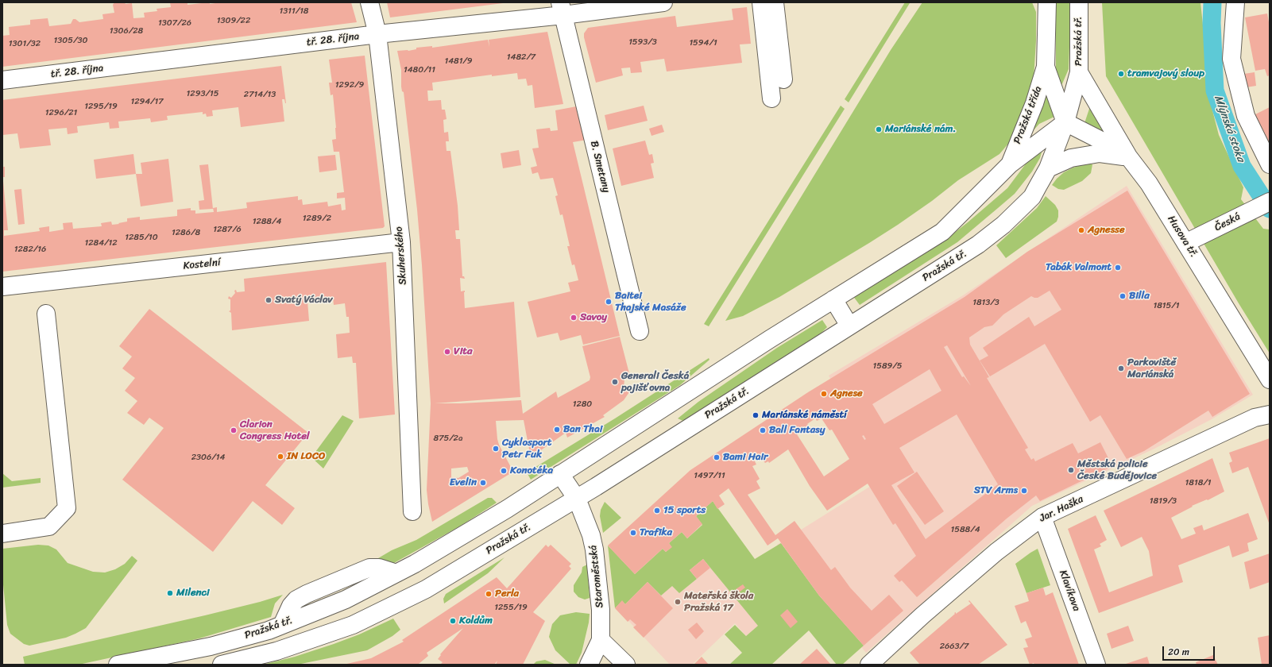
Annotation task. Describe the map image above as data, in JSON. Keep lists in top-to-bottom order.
{
  "streets": {
    "street": [
      "tř. 28. října",
      "Pražská tř.",
      "Pražská třída",
      "B. Smetany",
      "Česká",
      "Husova tř.",
      "Skuherského",
      "Kostelní",
      "Jar. Haška",
      "Staroměstská",
      "Klavíkova"
    ]
  },
  "crossings": [
    ["tř. 28. října", "B. Smetany"],
    ["tř. 28. října", "Skuherského"],
    ["Pražská tř.", "Pražská třída"],
    ["Pražská tř.", "Husova tř."],
    ["Pražská tř.", "Staroměstská"],
    ["Česká", "Husova tř."],
    ["Skuherského", "Kostelní"],
    ["Jar. Haška", "Klavíkova"]
  ],
  "water": ["Mlýnská stoka"],
  "places": [
    "tramvajový sloup",
    "Mariánské nám.",
    "Agnesse",
    "Tabák Valmont",
    "Billa",
    "Svatý Václav",
    "Baitei Thajské Masáže",
    "Savoy",
    "Vita",
    "Parkoviště Mariánská",
    "Generali Česká pojišťovna",
    "Agnese",
    "Mariánské náměstí",
    "Ban Thai",
    "Clarion Congress Hotel",
    "Ball Fantasy",
    "Cyklosport Petr Fuk",
    "IN LOCO",
    "Bami Hair",
    "Městská policie České Budějovice",
    "Konotéka",
    "Evelin",
    "STV Arms",
    "15 sports",
    "Trafika",
    "Milenci",
    "Perla",
    "Mateřská škola Pražská 17",
    "Koldům"
  ],
  "house_numbers": [
    "1311/18",
    "1309/22",
    "1307/26",
    "1306/28",
    "1305/30",
    "1593/3",
    "1594/1",
    "1301/32",
    "1482/7",
    "1481/9",
    "1480/11",
    "1292/9",
    "1293/15",
    "2714/13",
    "1294/17",
    "1295/19",
    "1296/21",
    "1289/2",
    "1288/4",
    "1287/6",
    "1286/8",
    "1285/10",
    "1284/12",
    "1282/16",
    "1813/3",
    "1815/1",
    "1589/5",
    "1280",
    "875/2a",
    "2306/14",
    "1497/11",
    "1818/1",
    "1819/3",
    "1588/4",
    "1255/19",
    "2663/7"
  ],
  "scale_bar": "20 m"
}
